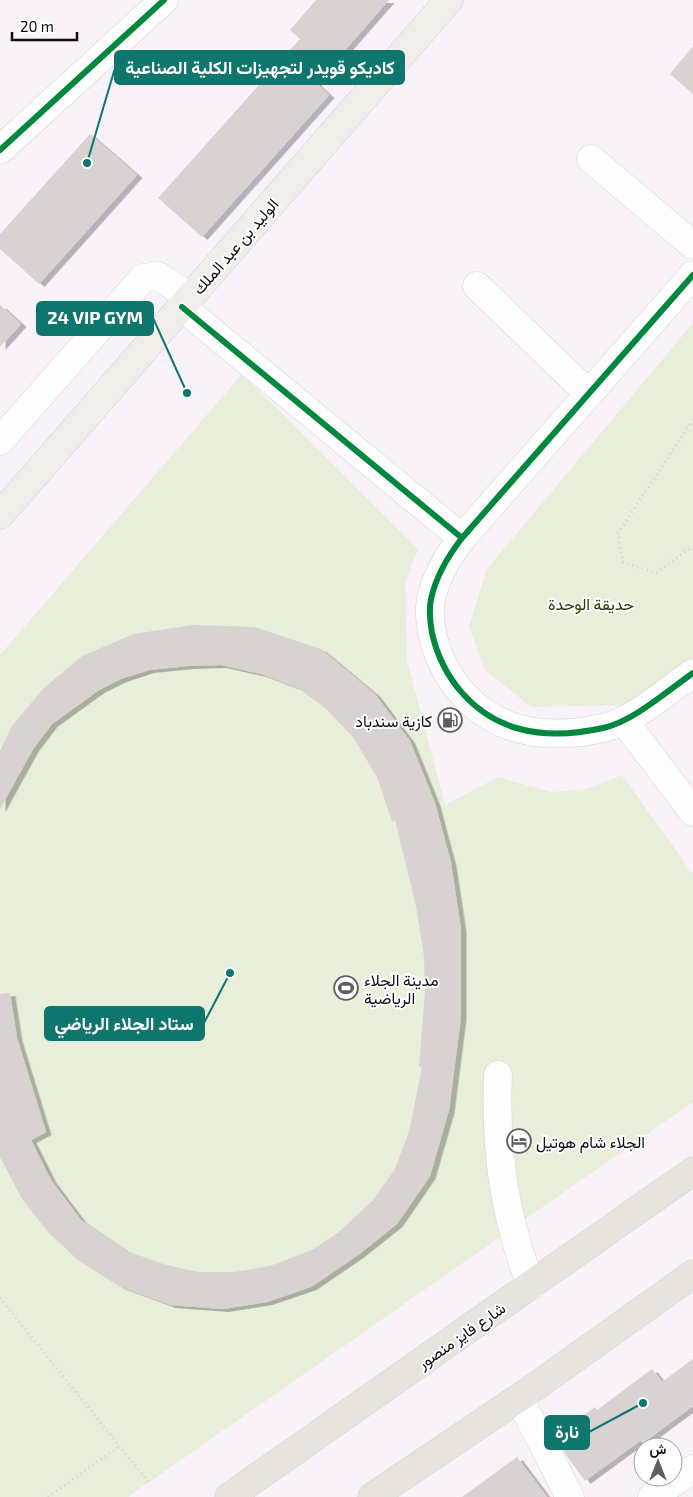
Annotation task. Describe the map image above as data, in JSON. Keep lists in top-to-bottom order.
{
  "streets": {
    "highway": ["شارع فايز منصور"],
    "main road": ["الوليد بن عبد الملك"]
  },
  "parks": ["حديقة الوحدة"],
  "places": {
    "other": [
      "كاديكو قويدر لتجهيزات الكلية الصناعية",
      "24 VIP GYM",
      "ستاد الجلاء الرياضي",
      "نارة"
    ],
    "fuel station": ["كازية سندباد"],
    "sports": ["مدينة الجلاء الرياضية"],
    "hotel": ["الجلاء شام هوتيل"]
  },
  "scale_bar": "20 m",
  "north": "top"
}
